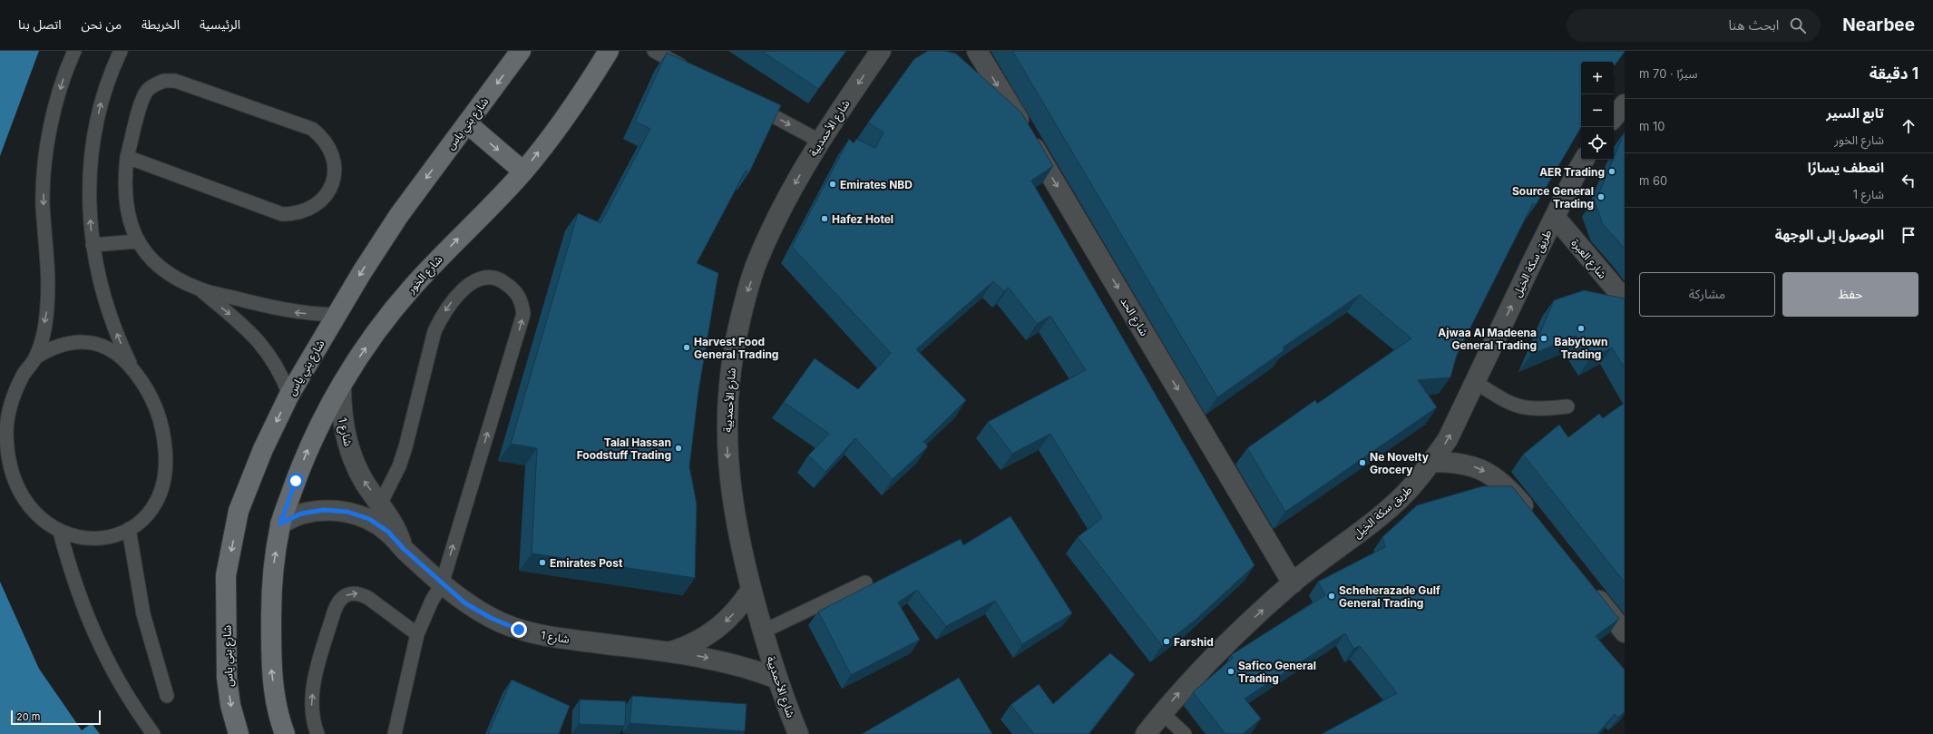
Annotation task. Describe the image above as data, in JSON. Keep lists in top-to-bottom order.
{
  "streets": {
    "main road": ["شارع بني ياس", "شارع الخور"],
    "street": [
      "شارع الأحمديية",
      "شارع العبرة",
      "طريق سكة الخيل",
      "شارع الحد",
      "شارع 1"
    ]
  },
  "crossings": [
    ["شارع الأحمديية", "شارع 1"],
    ["شارع العبرة", "طريق سكة الخيل"],
    ["طريق سكة الخيل", "شارع الحد"],
    ["شارع الخور", "شارع 1"]
  ],
  "one_way": [
    "شارع بني ياس",
    "شارع الأحمديية",
    "طريق سكة الخيل",
    "شارع الخور",
    "شارع الحد"
  ],
  "places": [
    "AER Trading",
    "Emirates NBD",
    "Source General Trading",
    "Hafez Hotel",
    "Babytown Trading",
    "Ajwaa Al Madeena General Trading",
    "Harvest Food General Trading",
    "Talal Hassan Foodstuff Trading",
    "Ne Novelty Grocery",
    "Emirates Post",
    "Scheherazade Gulf General Trading",
    "Farshid",
    "Safico General Trading"
  ],
  "scale_bar": "20 m",
  "page": {
    "header": "Nearbee",
    "search": "ابحث هنا",
    "nav": [
      "الرئيسية",
      "الخريطة",
      "من نحن",
      "اتصل بنا"
    ],
    "heading": ["1 دقيقة", "سيرًا · 70 m"],
    "map_buttons": ["+", "−"],
    "list": [
      ["تابع السير", "شارع الخور", "10 m"],
      ["انعطف يسارًا", "شارع 1", "60 m"],
      "الوصول إلى الوجهة"
    ],
    "buttons": ["حفظ", "مشاركة"],
    "scale": "20 m"
  }
}
